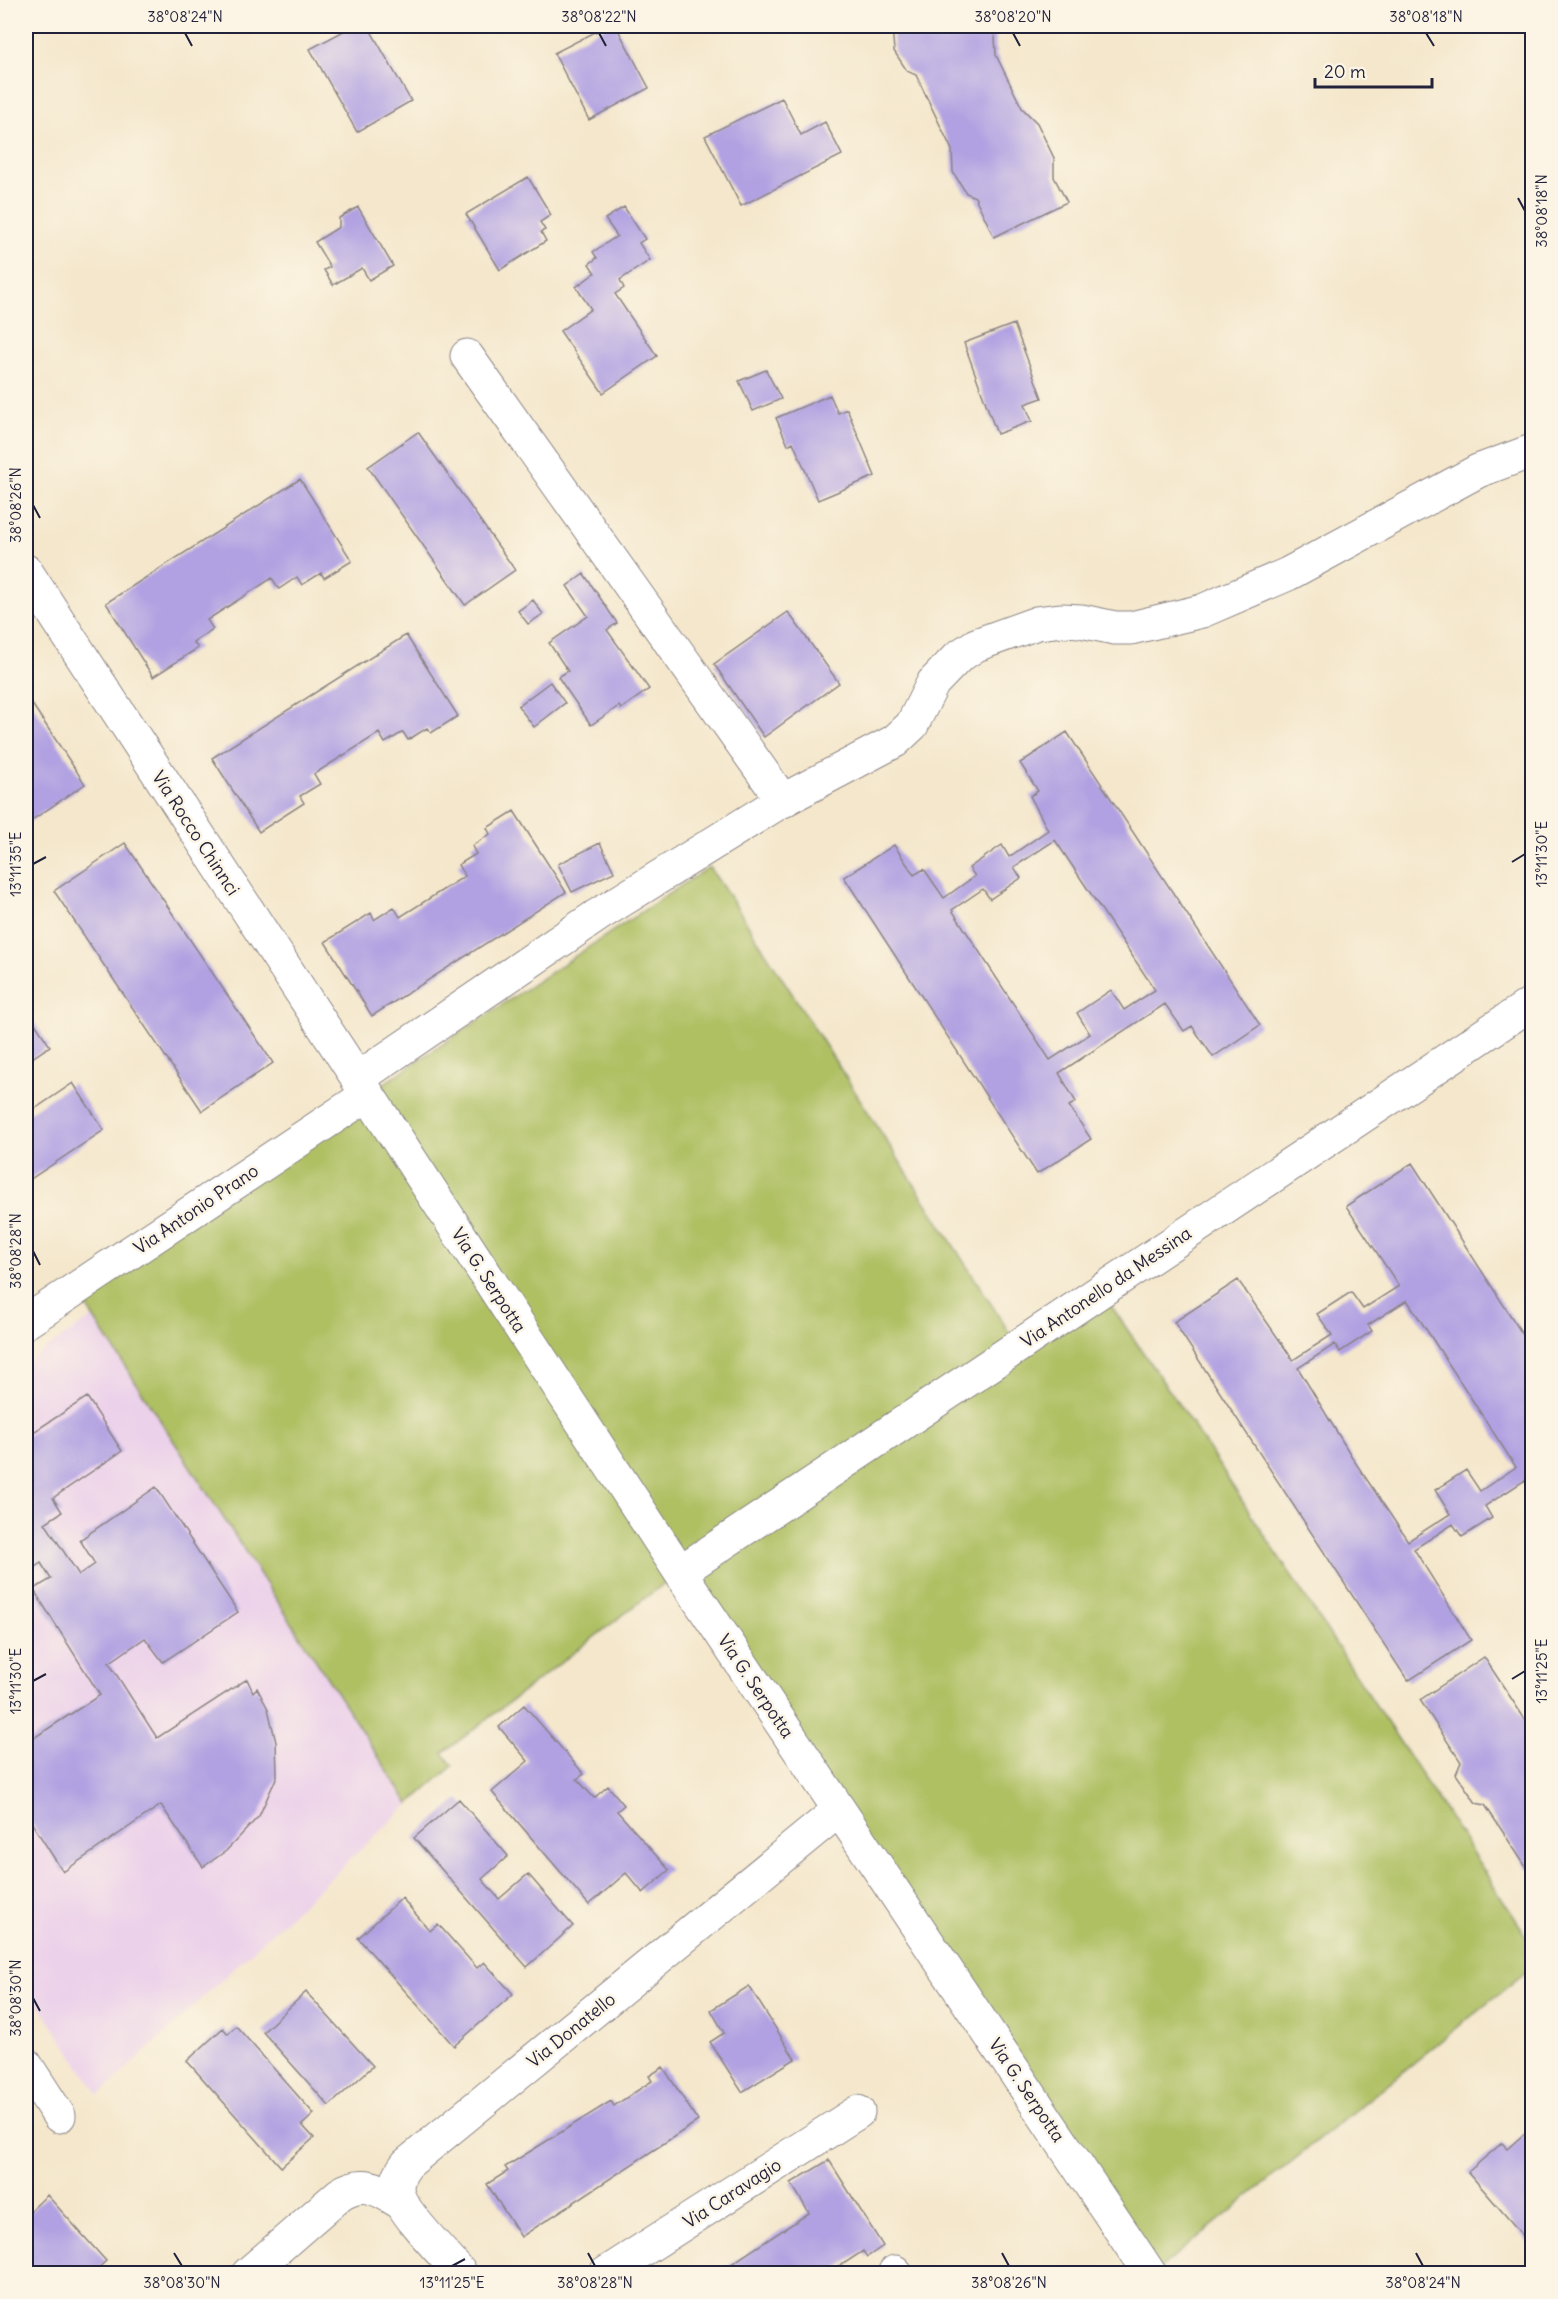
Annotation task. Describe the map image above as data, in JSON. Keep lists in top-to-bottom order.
{
  "streets": {
    "street": [
      "Via Rocco Chinnci",
      "Via Antonio Prano",
      "Via G. Serpotta",
      "Via Antonello da Messina",
      "Via Donatello",
      "Via Caravagio"
    ]
  },
  "crossings": [
    ["Via Rocco Chinnci", "Via Antonio Prano"],
    ["Via Rocco Chinnci", "Via G. Serpotta"],
    ["Via Antonio Prano", "Via G. Serpotta"],
    ["Via G. Serpotta", "Via Antonello da Messina"],
    ["Via G. Serpotta", "Via Donatello"]
  ],
  "scale_bar": "20 m",
  "coordinates": [
    "38°08'24\"N",
    "38°08'22\"N",
    "38°08'20\"N",
    "38°08'18\"N",
    "38°08'26\"N",
    "13°11'30\"E",
    "13°11'35\"E",
    "38°08'28\"N",
    "13°11'25\"E",
    "38°08'30\"N"
  ]
}
